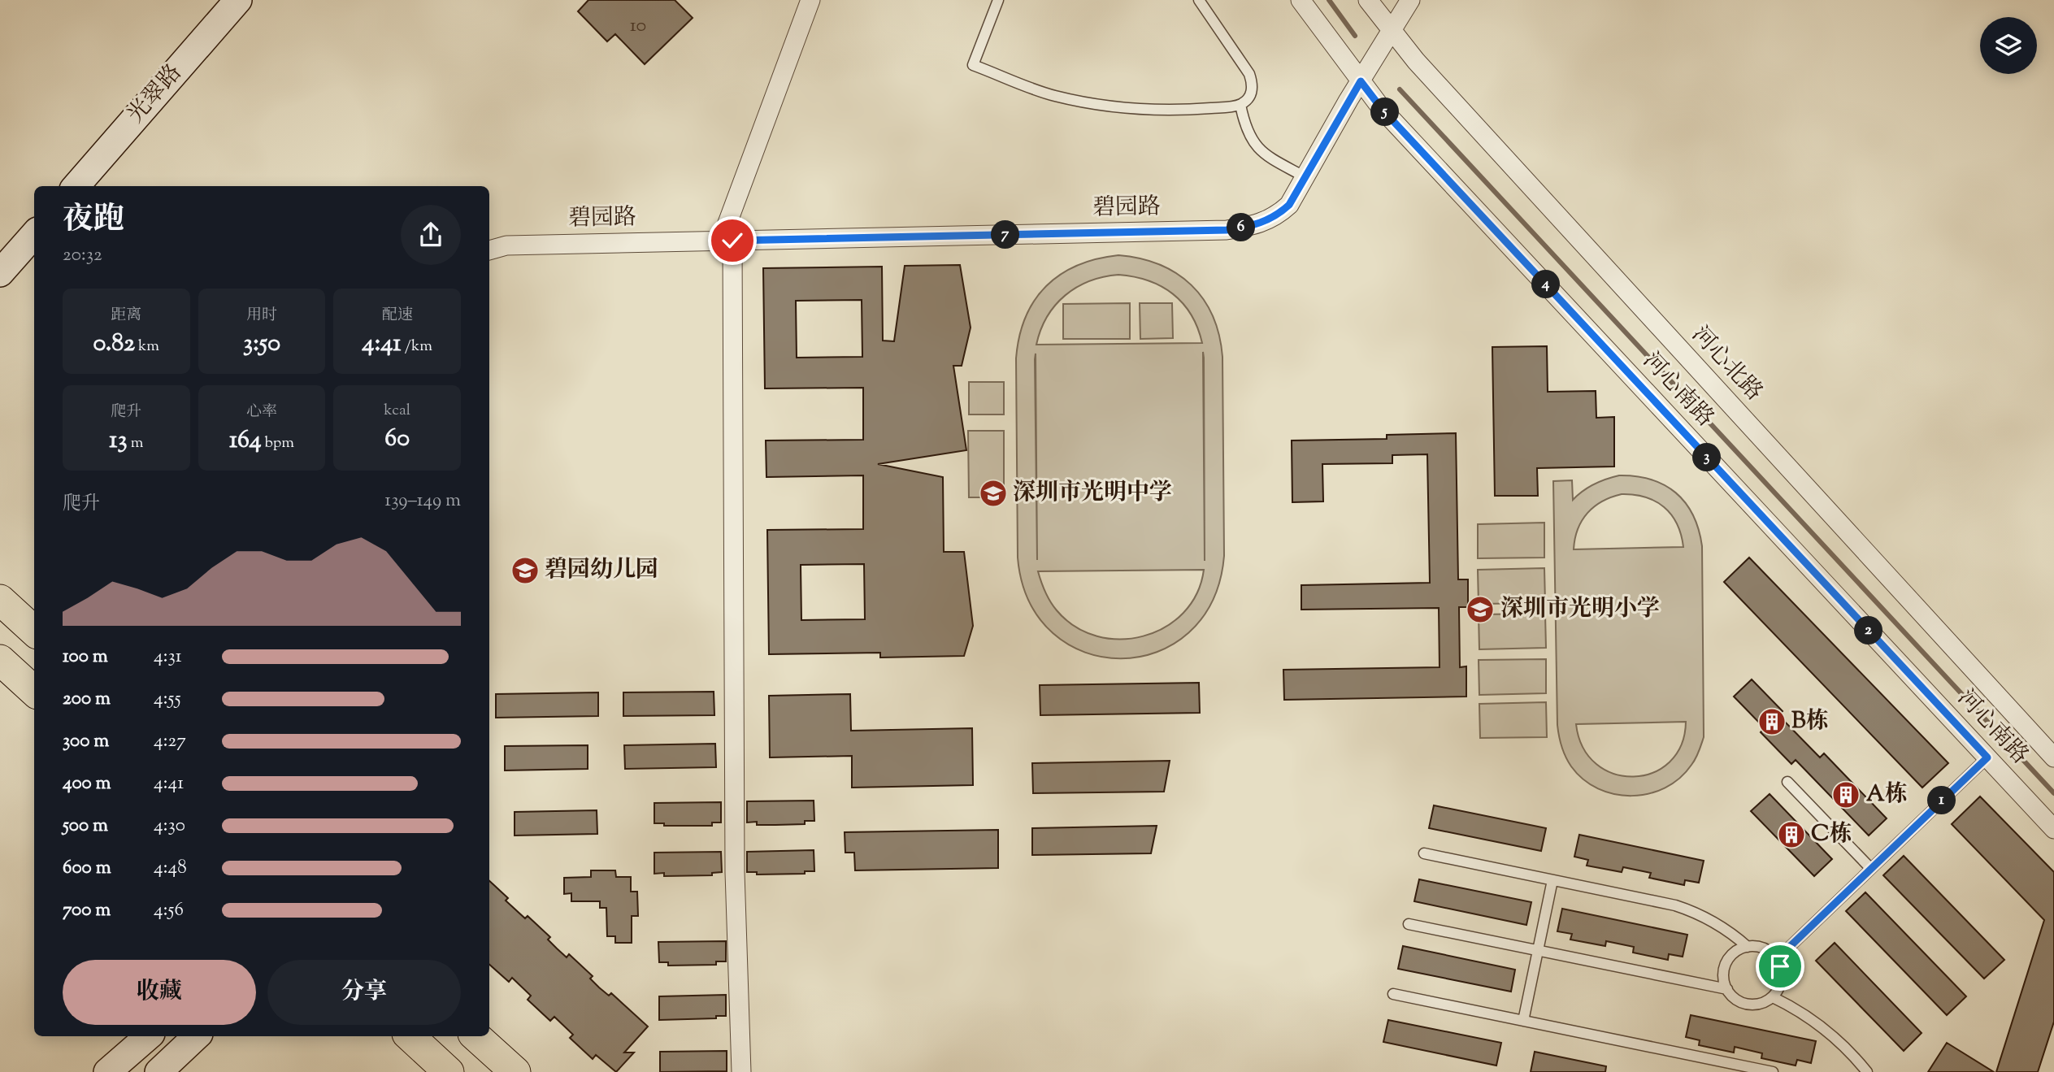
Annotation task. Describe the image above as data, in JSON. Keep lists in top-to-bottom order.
{
  "streets": {
    "street": [
      "光翠路",
      "碧园路",
      "河心北路",
      "河心南路"
    ]
  },
  "crossings": [
    ["碧园路", "河心北路"],
    ["碧园路", "河心南路"]
  ],
  "places": {
    "school or university": ["深圳市光明中学", "碧园幼儿园", "深圳市光明小学"],
    "building": ["B栋", "A栋", "C栋"]
  },
  "house_numbers": ["10"],
  "page": {
    "pins": [
      "5",
      "6",
      "7",
      "4",
      "3",
      "2",
      "1"
    ],
    "heading": ["夜跑", "20:32"],
    "stats": [
      ["距离", "0.82 km"],
      ["用时", "3:50"],
      ["配速", "4:41 /km"],
      ["爬升", "13 m"],
      ["心率", "164 bpm"],
      ["kcal", "60"]
    ],
    "chart": ["爬升", "139–149 m"],
    "list": [
      {
        "name": "100 m",
        "note": "4:31"
      },
      {
        "name": "200 m",
        "note": "4:55"
      },
      {
        "name": "300 m",
        "note": "4:27"
      },
      {
        "name": "400 m",
        "note": "4:41"
      },
      {
        "name": "500 m",
        "note": "4:30"
      },
      {
        "name": "600 m",
        "note": "4:48"
      },
      {
        "name": "700 m",
        "note": "4:56"
      }
    ],
    "buttons": ["收藏", "分享"]
  }
}
